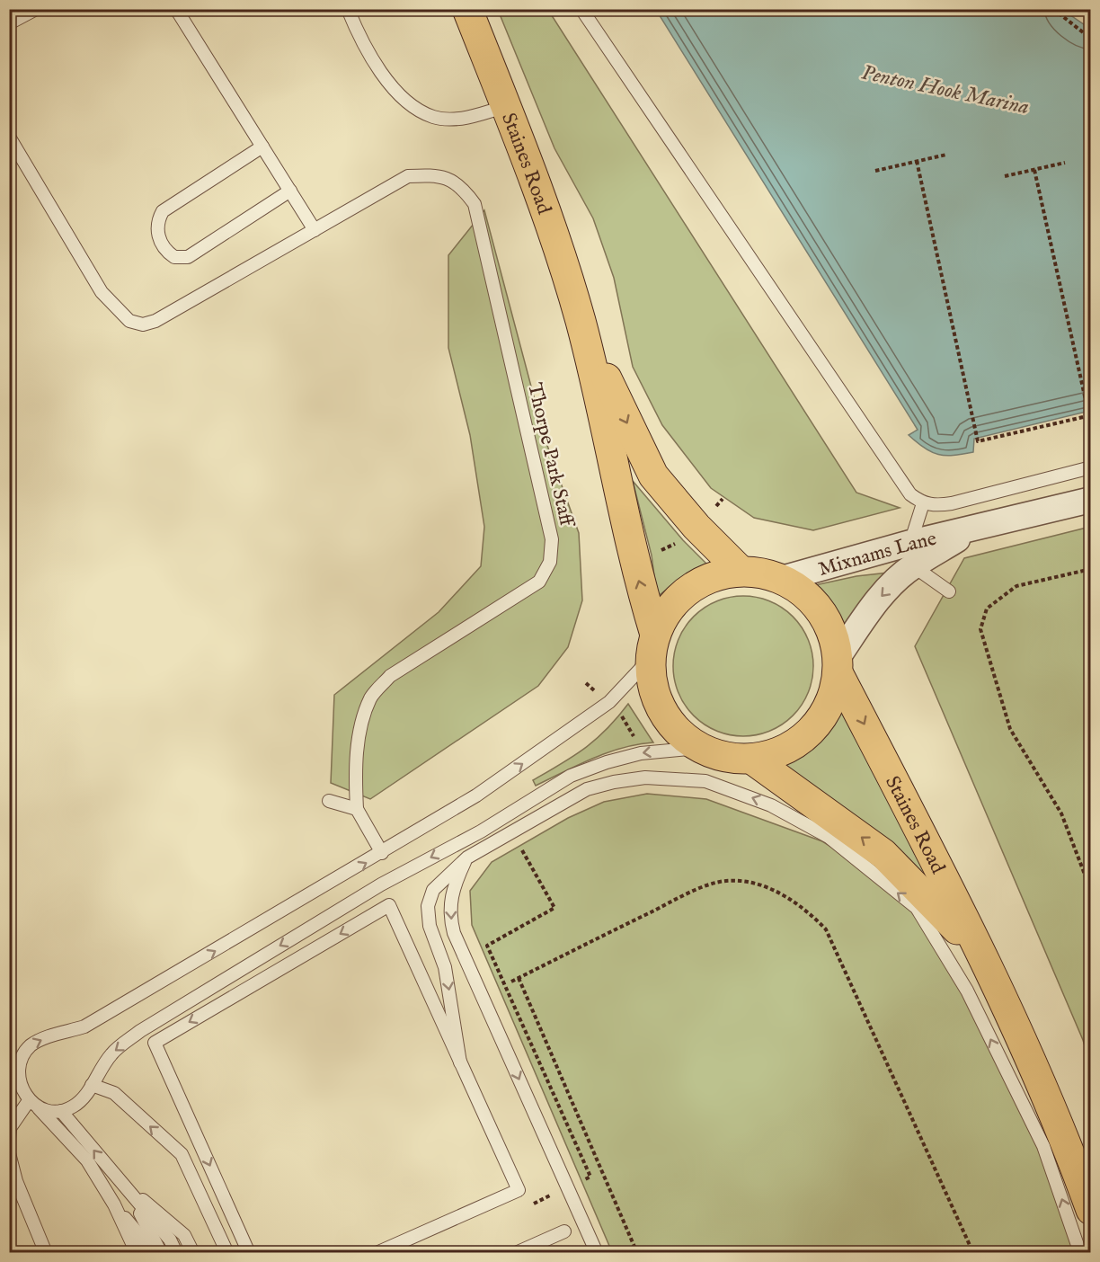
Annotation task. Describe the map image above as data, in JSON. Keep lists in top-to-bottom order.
{
  "streets": {
    "main road": ["Staines Road"],
    "street": ["Mixnams Lane"],
    "lane": ["Thorpe Park Staff"]
  },
  "crossings": [
    ["Staines Road", "Mixnams Lane"]
  ],
  "water": ["Penton Hook Marina"]
}
